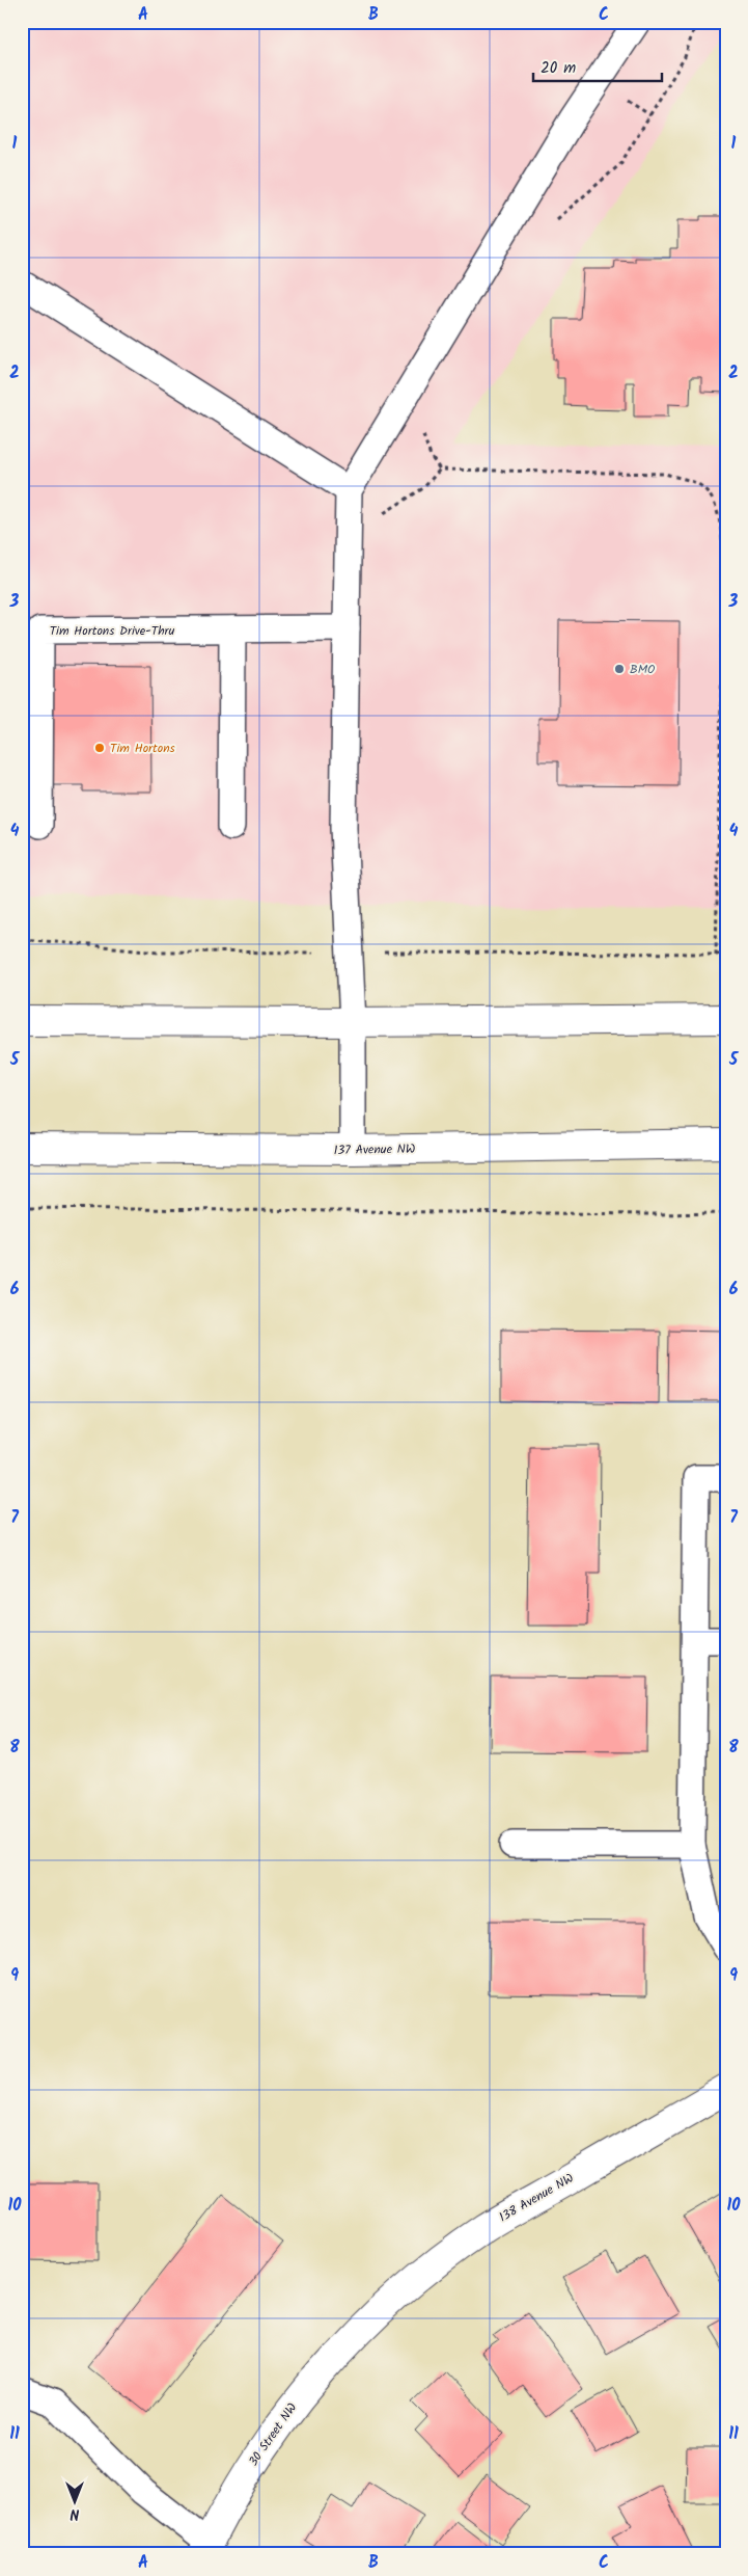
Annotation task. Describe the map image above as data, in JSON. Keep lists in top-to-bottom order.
{
  "streets": {
    "main road": ["137 Avenue NW", "138 Avenue NW", "30 Street NW"],
    "lane": ["Tim Hortons Drive-Thru"]
  },
  "crossings": [
    ["138 Avenue NW", "30 Street NW"]
  ],
  "places": ["BMO", "Tim Hortons"],
  "scale_bar": "20 m",
  "north": "bottom",
  "grid": {
    "columns": ["A", "B", "C"],
    "rows": [
      "1",
      "2",
      "3",
      "4",
      "5",
      "6",
      "7",
      "8",
      "9",
      "10",
      "11"
    ]
  }
}
